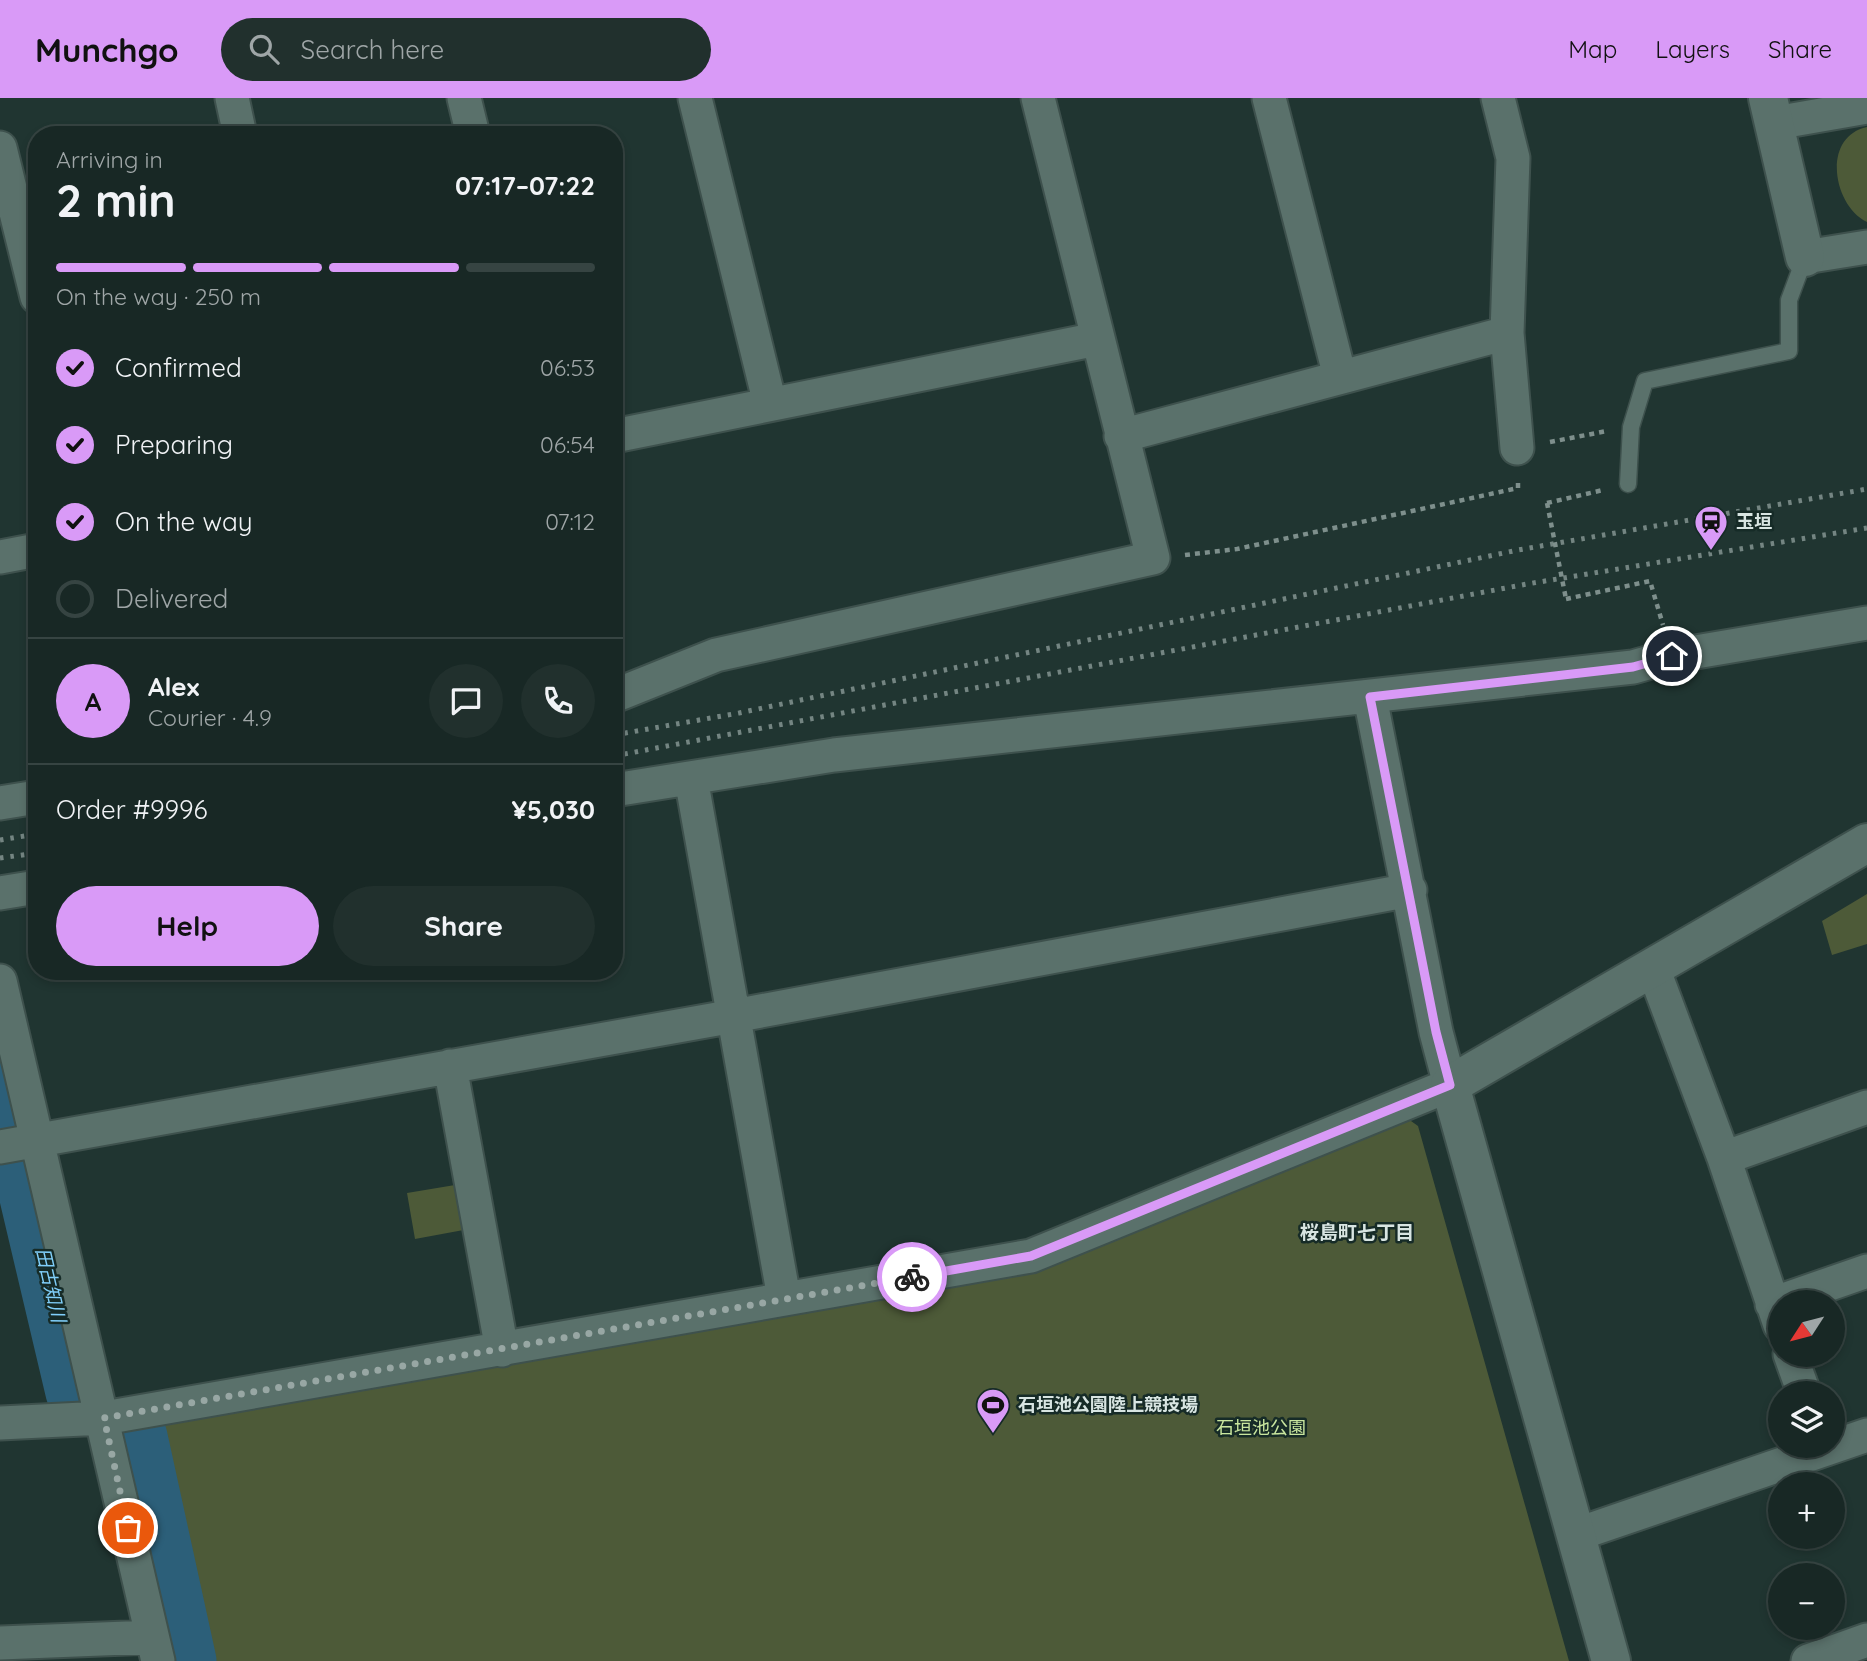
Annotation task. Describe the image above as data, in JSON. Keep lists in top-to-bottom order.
{
  "districts": ["桜島町七丁目"],
  "water": ["田古知川"],
  "parks": ["石垣池公園"],
  "places": {
    "station": ["玉垣"],
    "sports": ["石垣池公園陸上競技場"]
  },
  "north": "bottom left",
  "page": {
    "header": "Munchgo",
    "search": "Search here",
    "nav": ["Map", "Layers", "Share"],
    "heading": ["2 min", "Arriving in", "07:17–07:22"],
    "panel": [
      "Alex",
      "Courier · 4.9",
      "Order #9996",
      "¥5,030"
    ],
    "bar": "On the way · 250 m",
    "list": [
      ["Confirmed", "06:53"],
      ["Preparing", "06:54"],
      ["On the way", "07:12"],
      "Delivered"
    ],
    "round": "A",
    "buttons": ["Help", "Share"],
    "map_buttons": ["+", "−"]
  }
}
